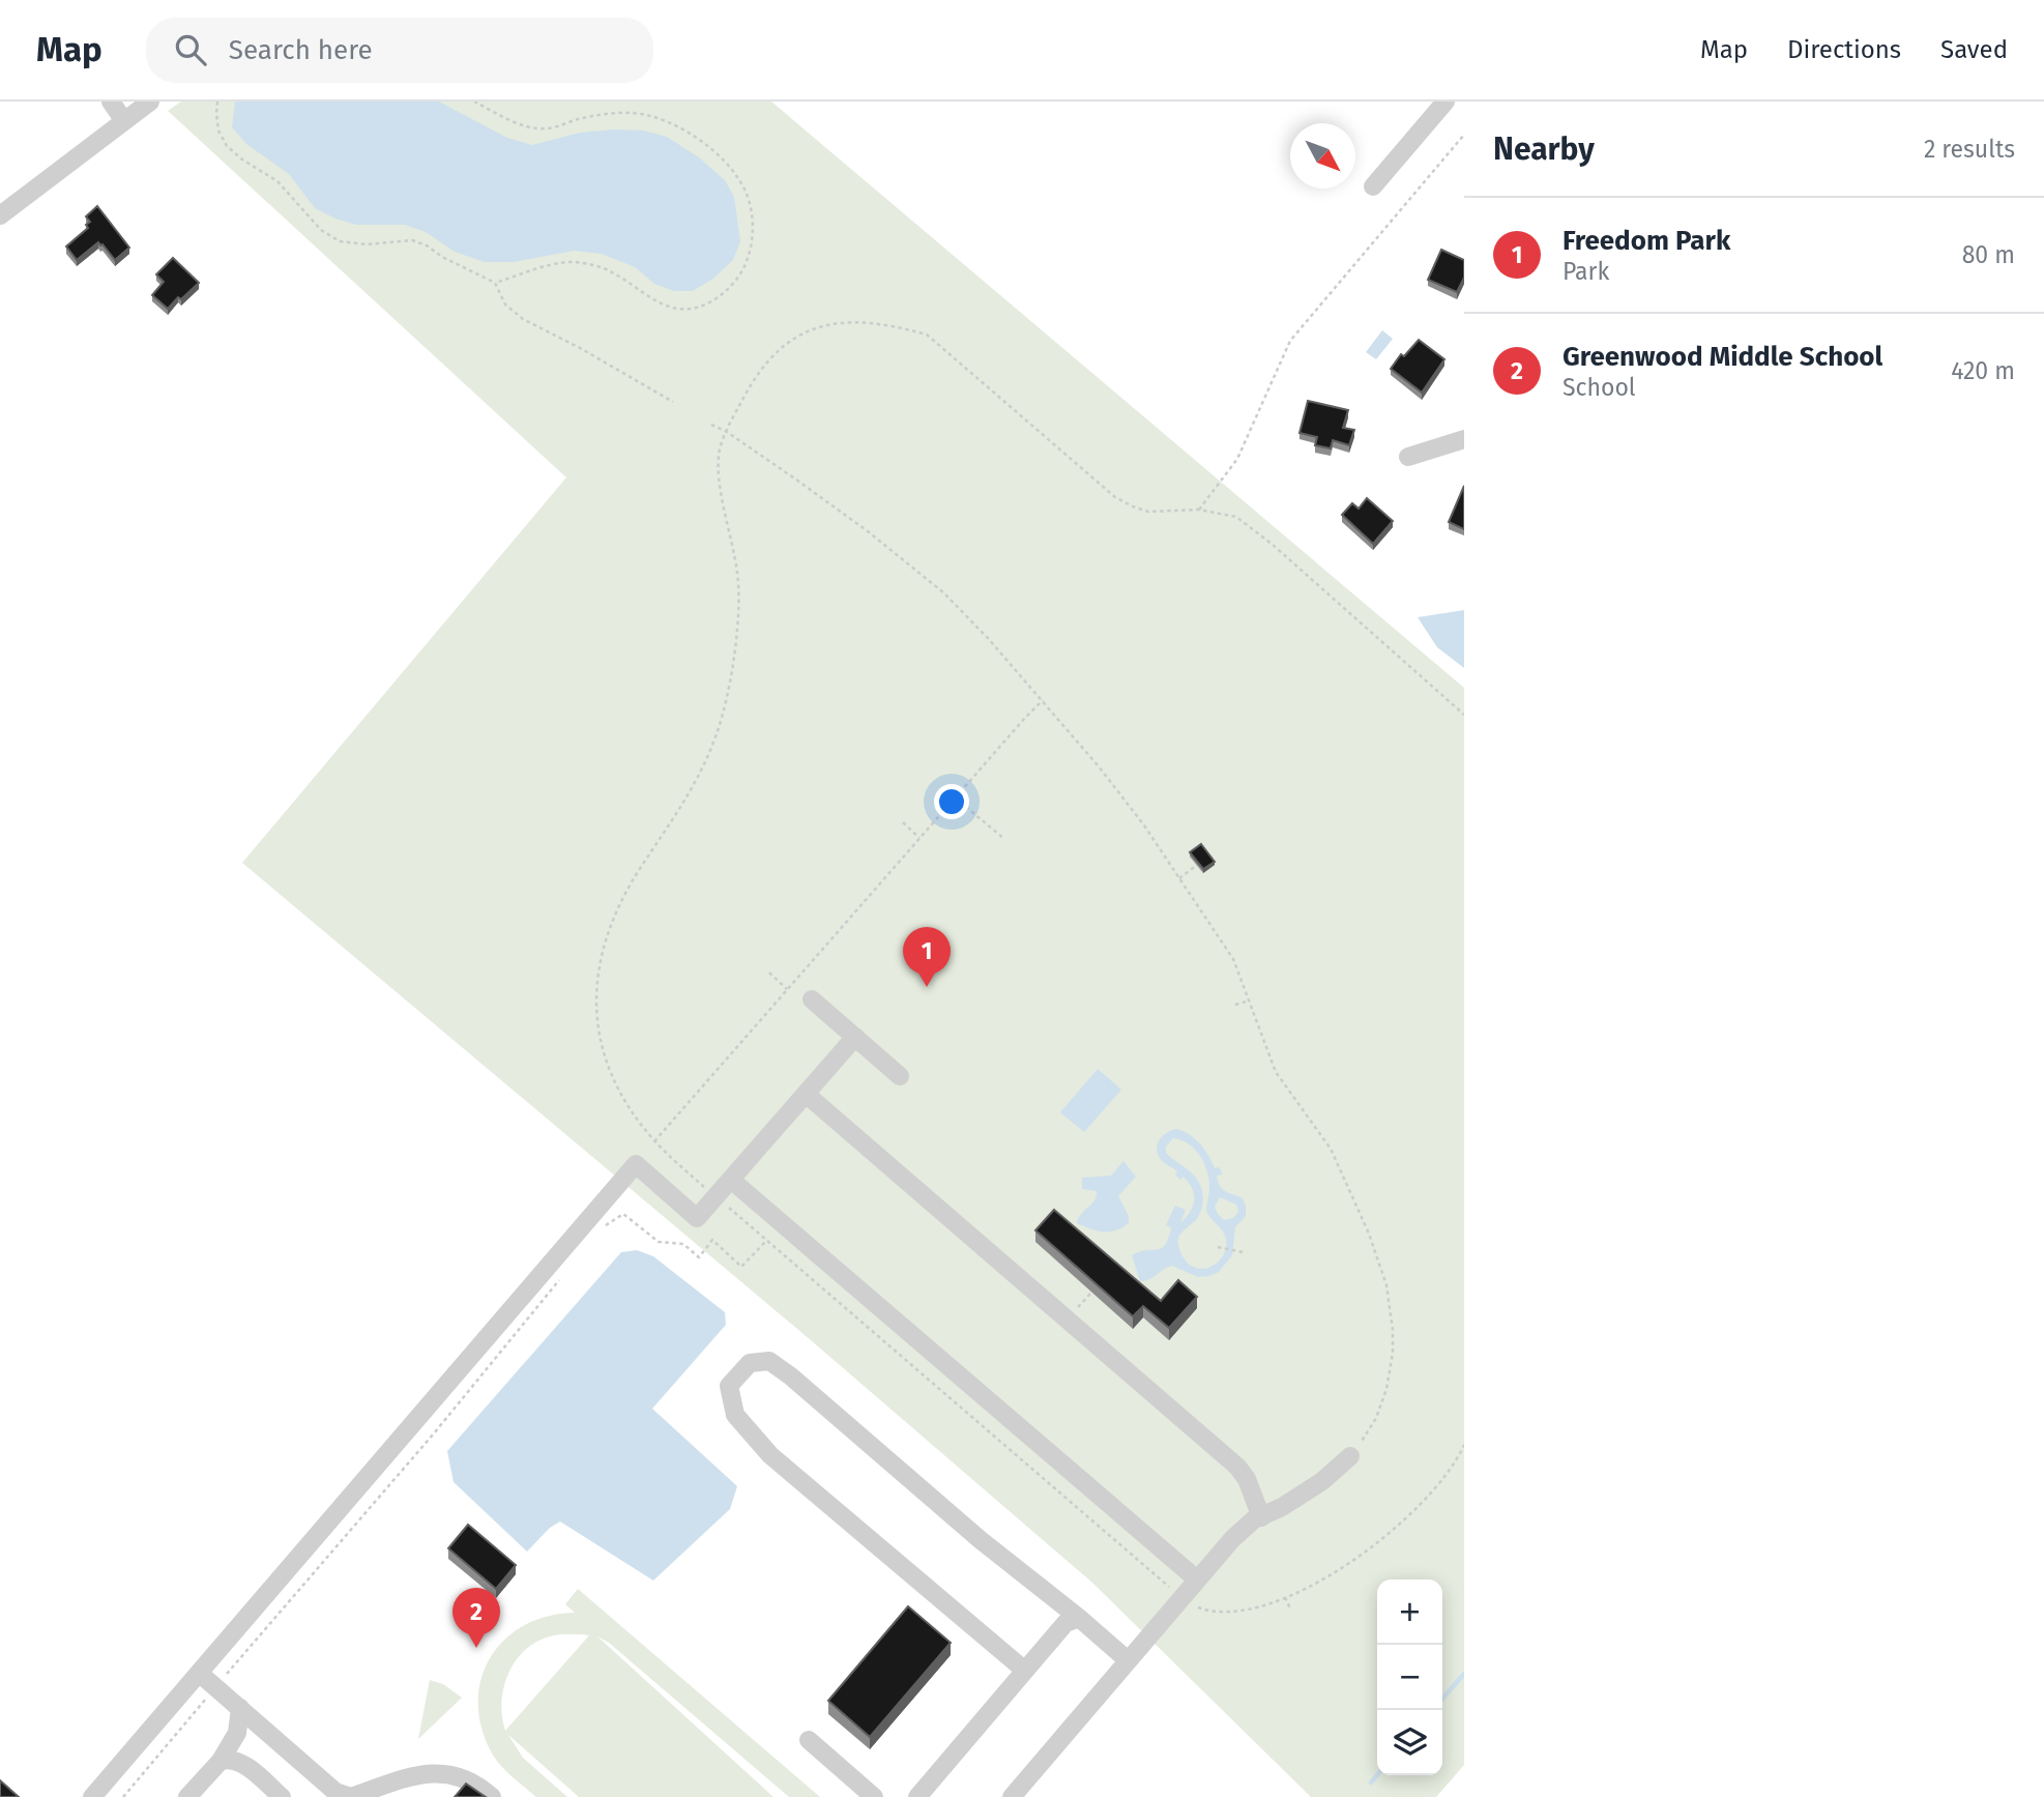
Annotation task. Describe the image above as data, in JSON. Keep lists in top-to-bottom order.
{
  "north": "bottom right",
  "page": {
    "header": "Map",
    "search": "Search here",
    "nav": ["Map", "Directions", "Saved"],
    "heading": ["Nearby", "2 results"],
    "list": [
      {
        "mark": "1",
        "name": "Freedom Park",
        "note": "Park",
        "value": "80 m"
      },
      {
        "mark": "2",
        "name": "Greenwood Middle School",
        "note": "School",
        "value": "420 m"
      }
    ],
    "pins": ["1", "2"],
    "map_buttons": ["+", "−"]
  }
}
